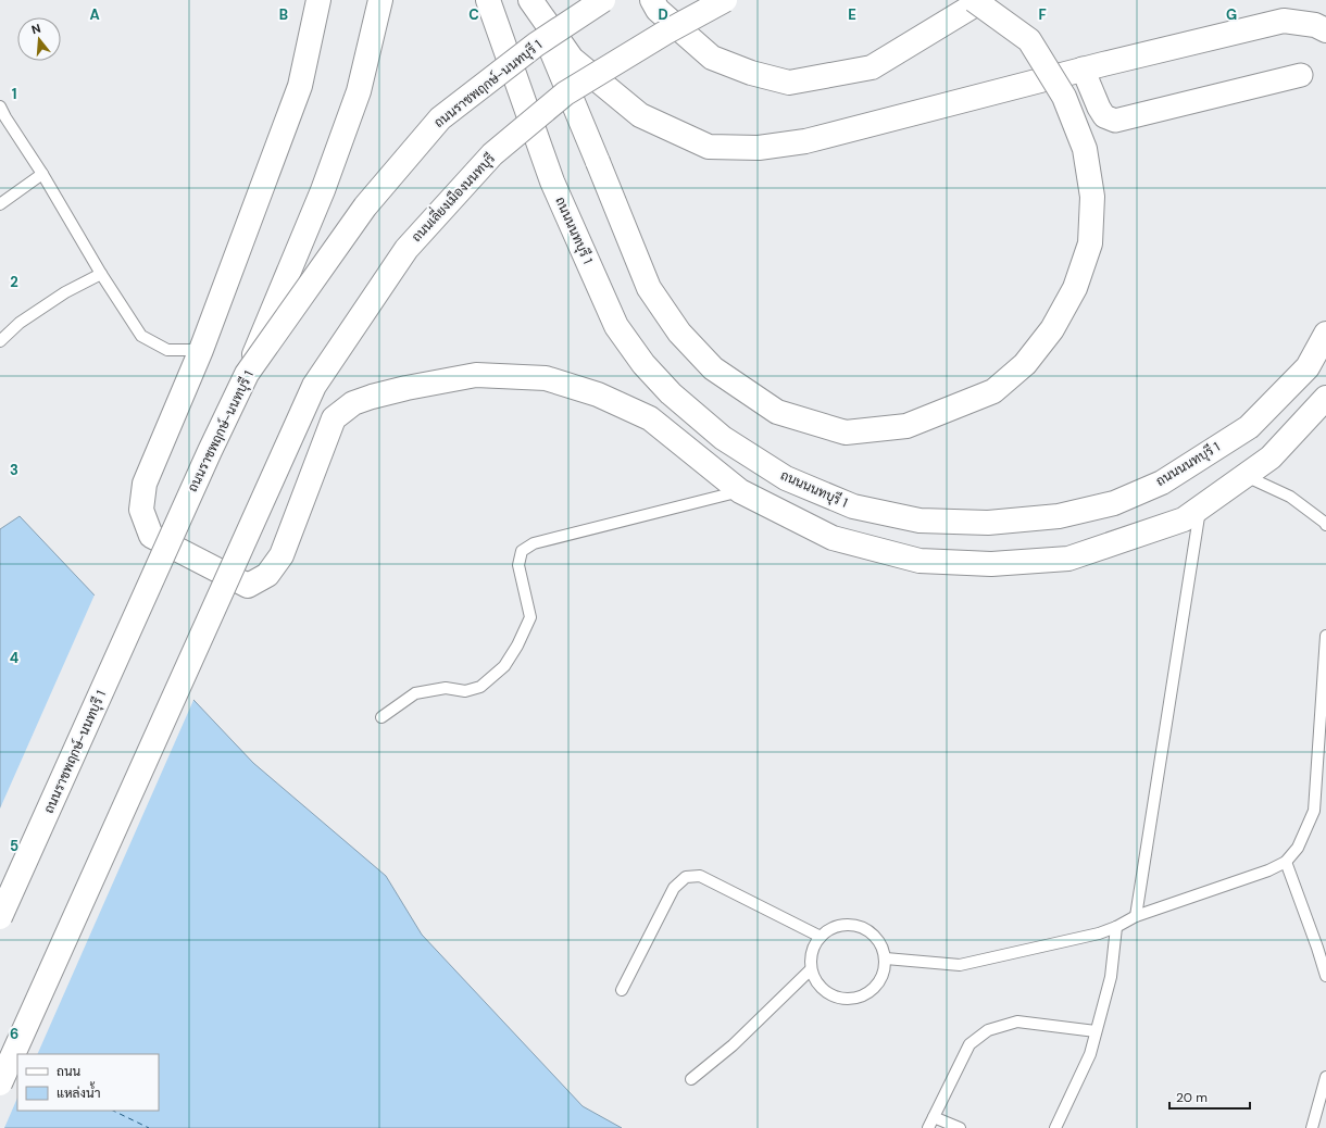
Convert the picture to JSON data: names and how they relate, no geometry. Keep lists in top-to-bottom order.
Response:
{
  "streets": {
    "main road": ["ถนนราชพฤกษ์-นนทบุรี 1", "ถนนเลี่ยงเมืองนนทบุรี", "ถนนนนทบุรี 1"]
  },
  "legend": ["ถนน", "แหล่งน้ำ"],
  "scale_bar": "20 m",
  "north": "top",
  "grid": {
    "columns": [
      "A",
      "B",
      "C",
      "D",
      "E",
      "F",
      "G"
    ],
    "rows": [
      "1",
      "2",
      "3",
      "4",
      "5",
      "6"
    ]
  }
}
